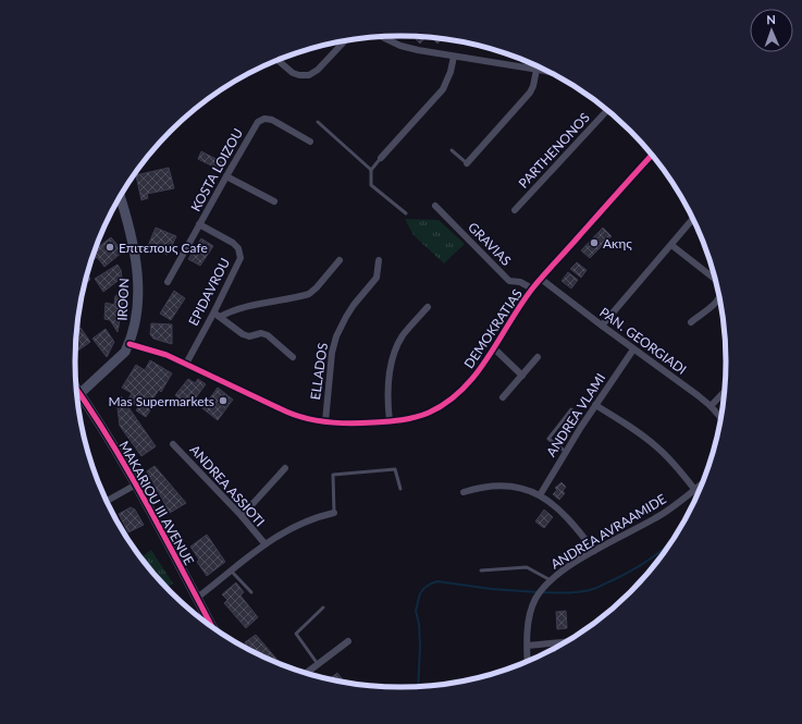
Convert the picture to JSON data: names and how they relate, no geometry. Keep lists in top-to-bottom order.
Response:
{
  "streets": {
    "street": [
      "PARTHENONOS",
      "KOSTA LOIZOU",
      "GRAVIAS",
      "EPIDAVROU",
      "IROON",
      "DEMOKRATIAS",
      "PAN. GEORGIADI",
      "ELLADOS",
      "ANDREA VLAMI",
      "ANDREA ASSIOTI",
      "MAKARIOU III AVENUE",
      "ANDREA AVRAAMIDE"
    ]
  },
  "crossings": [
    ["KOSTA LOIZOU", "EPIDAVROU"],
    ["GRAVIAS", "DEMOKRATIAS"],
    ["EPIDAVROU", "DEMOKRATIAS"],
    ["IROON", "DEMOKRATIAS"],
    ["IROON", "MAKARIOU III AVENUE"],
    ["DEMOKRATIAS", "PAN. GEORGIADI"],
    ["DEMOKRATIAS", "ELLADOS"],
    ["PAN. GEORGIADI", "ANDREA VLAMI"]
  ],
  "places": ["Ακης", "Επιτεπους Cafe", "Mas Supermarkets"],
  "north": "top"
}
